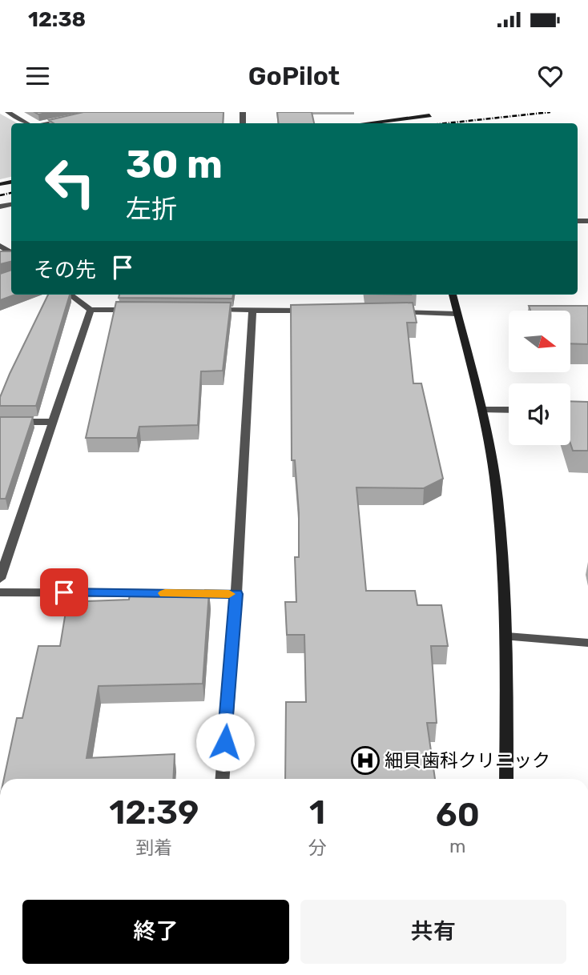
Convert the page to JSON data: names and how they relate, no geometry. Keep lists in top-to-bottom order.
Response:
{
  "places": {
    "hospital": ["細貝歯科クリニック"]
  },
  "north": "right",
  "page": {
    "status": "12:38",
    "header": "GoPilot",
    "turn": ["30 m", "左折"],
    "then": "その先",
    "eta": [
      "12:39",
      "到着",
      "1",
      "分",
      "60",
      "m"
    ],
    "buttons": ["終了", "共有"]
  }
}
